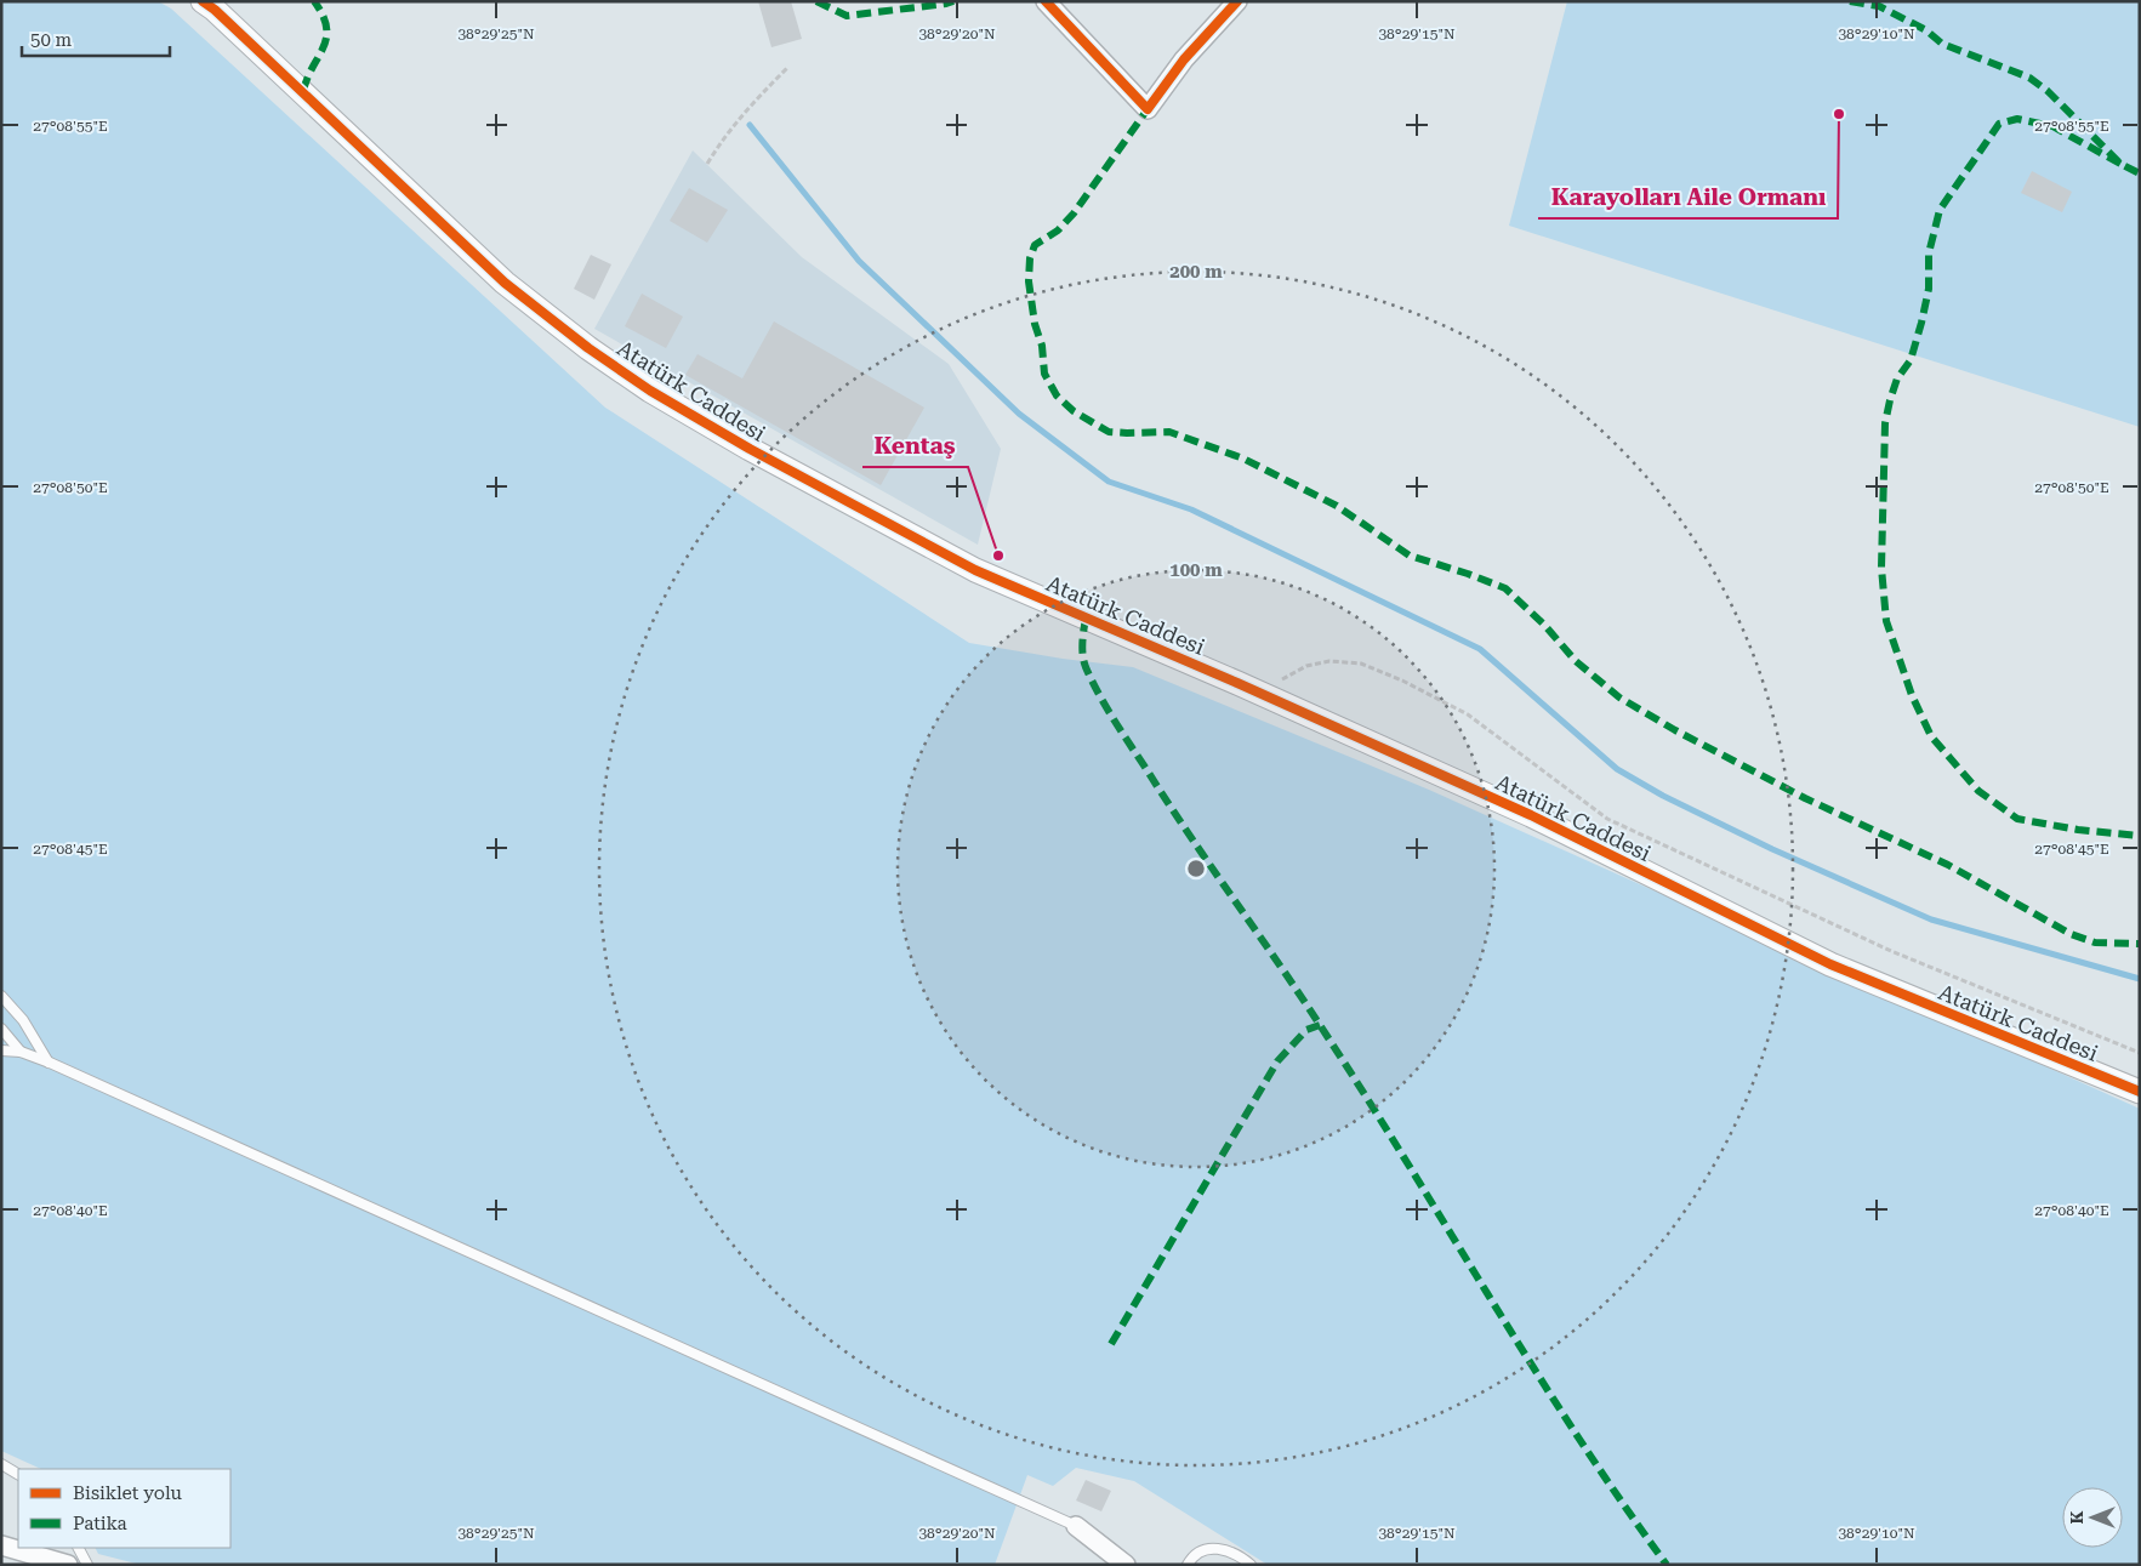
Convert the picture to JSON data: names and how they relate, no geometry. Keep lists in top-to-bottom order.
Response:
{
  "streets": {
    "street": ["Atatürk Caddesi"]
  },
  "places": ["Karayolları Aile Ormanı", "Kentaş"],
  "legend": ["Bisiklet yolu", "Patika"],
  "scale_bar": "50 m",
  "north": "left",
  "coordinates": [
    "38°29'25\"N",
    "38°29'20\"N",
    "38°29'15\"N",
    "38°29'10\"N",
    "27°08'55\"E",
    "27°08'50\"E",
    "27°08'45\"E",
    "27°08'40\"E"
  ],
  "rings": ["200 m", "100 m"]
}
